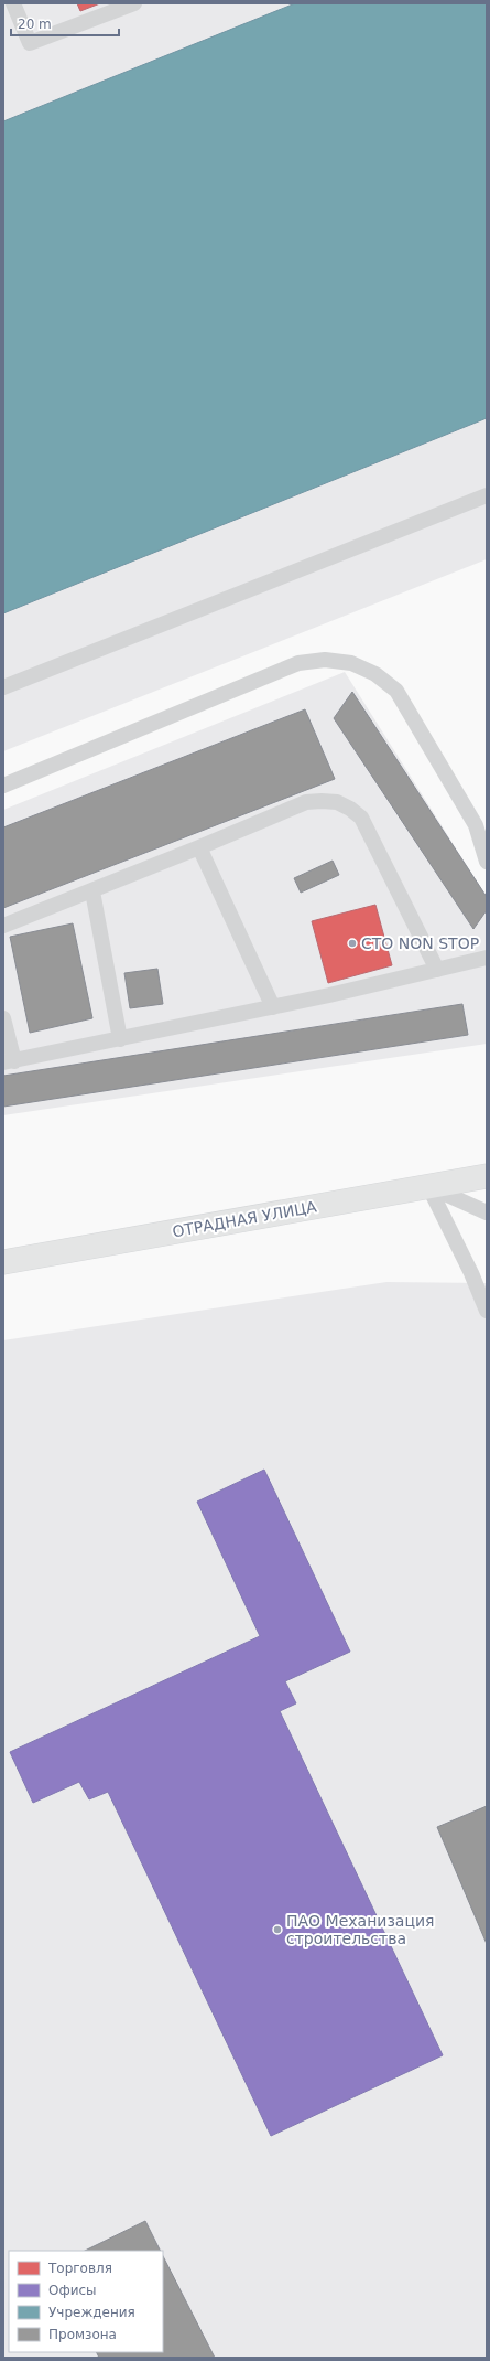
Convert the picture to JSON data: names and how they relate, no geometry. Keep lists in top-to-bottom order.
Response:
{
  "streets": {
    "main road": ["ОТРАДНАЯ УЛИЦА"]
  },
  "places": ["СТО NON STOP", "ПАО Механизация строительства"],
  "legend": [
    "Торговля",
    "Офисы",
    "Учреждения",
    "Промзона"
  ],
  "scale_bar": "20 m"
}
